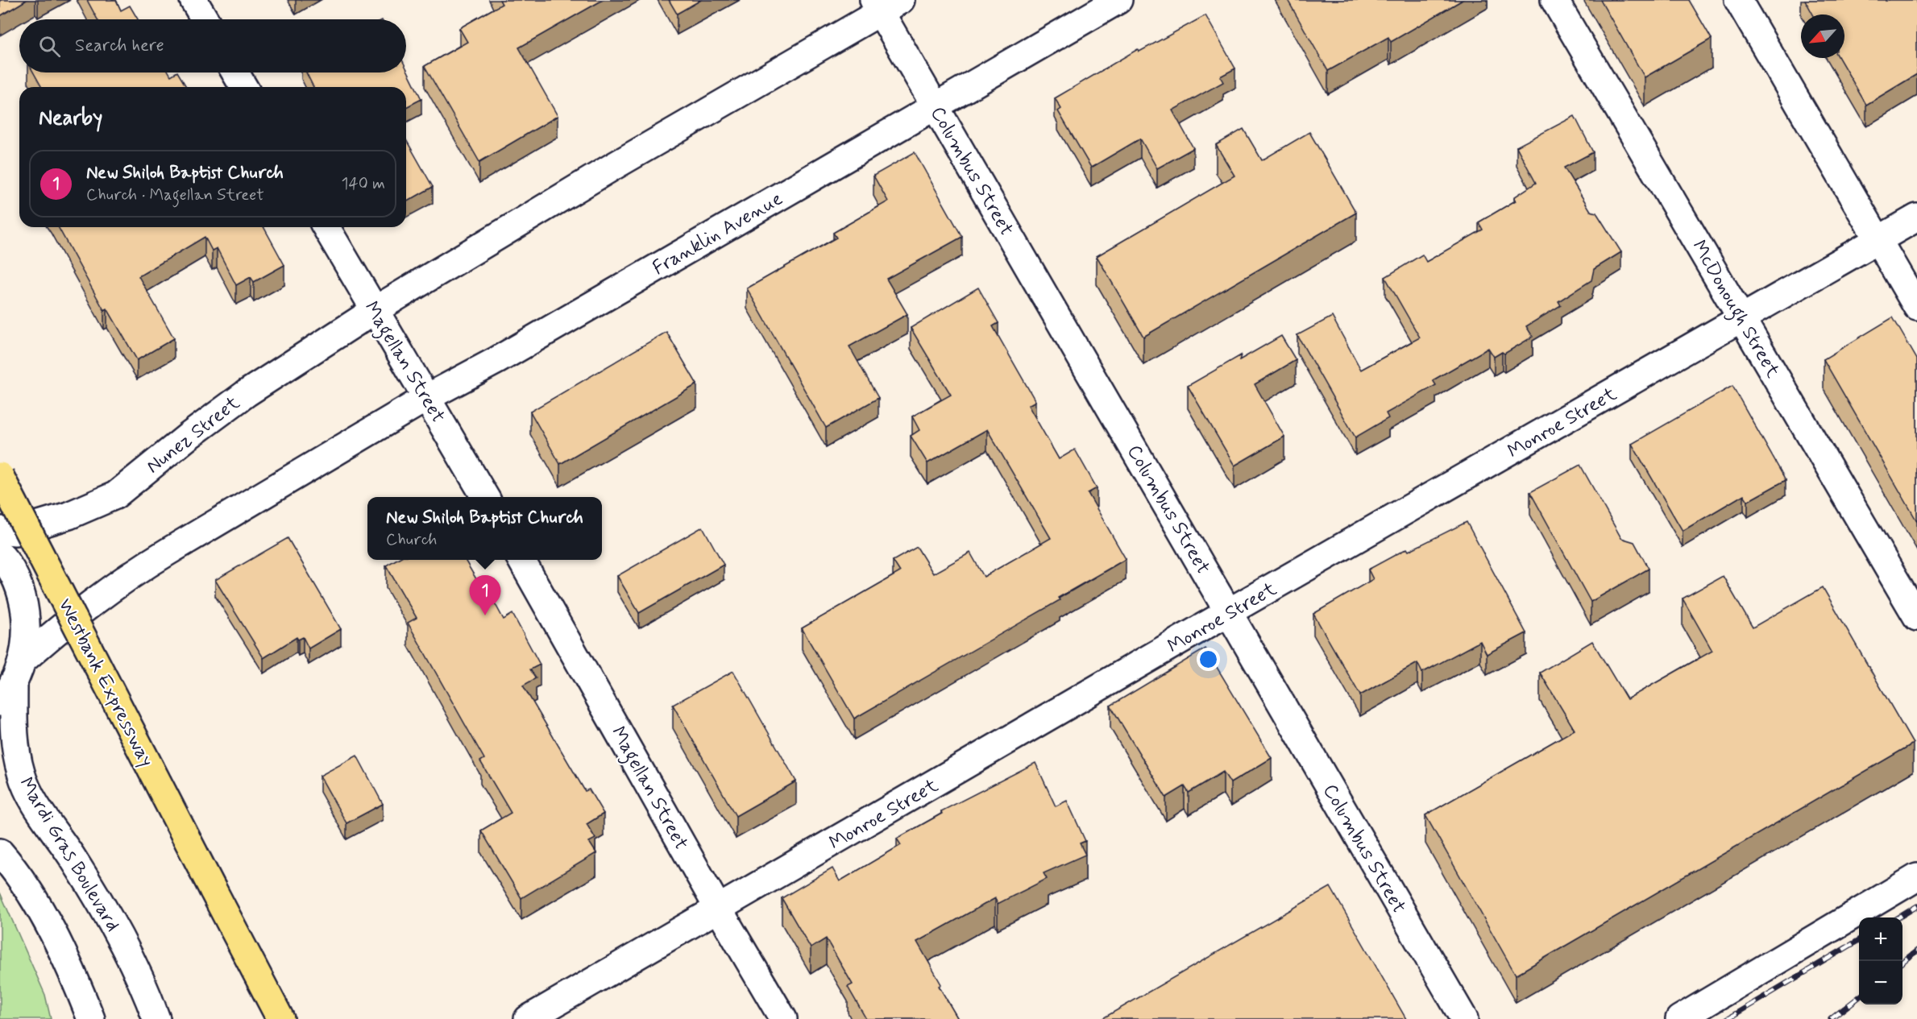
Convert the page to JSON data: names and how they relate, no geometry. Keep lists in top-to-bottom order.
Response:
{
  "streets": {
    "highway": ["Westbank Expressway"],
    "street": [
      "Columbus Street",
      "Franklin Avenue",
      "McDonough Street",
      "Magellan Street",
      "Monroe Street",
      "Nunez Street",
      "Mardi Gras Boulevard"
    ]
  },
  "crossings": [
    ["Columbus Street", "Franklin Avenue"],
    ["Columbus Street", "Monroe Street"],
    ["Franklin Avenue", "Magellan Street"],
    ["Franklin Avenue", "Mardi Gras Boulevard"],
    ["McDonough Street", "Monroe Street"],
    ["Magellan Street", "Monroe Street"],
    ["Magellan Street", "Nunez Street"]
  ],
  "north": "bottom left",
  "page": {
    "search": "Search here",
    "heading": "Nearby",
    "list": [
      {
        "mark": "1",
        "name": "New Shiloh Baptist Church",
        "note": "Church · Magellan Street",
        "value": "140 m"
      }
    ],
    "popup": ["New Shiloh Baptist Church", "Church"],
    "pins": "1",
    "map_buttons": ["+", "−"]
  }
}
